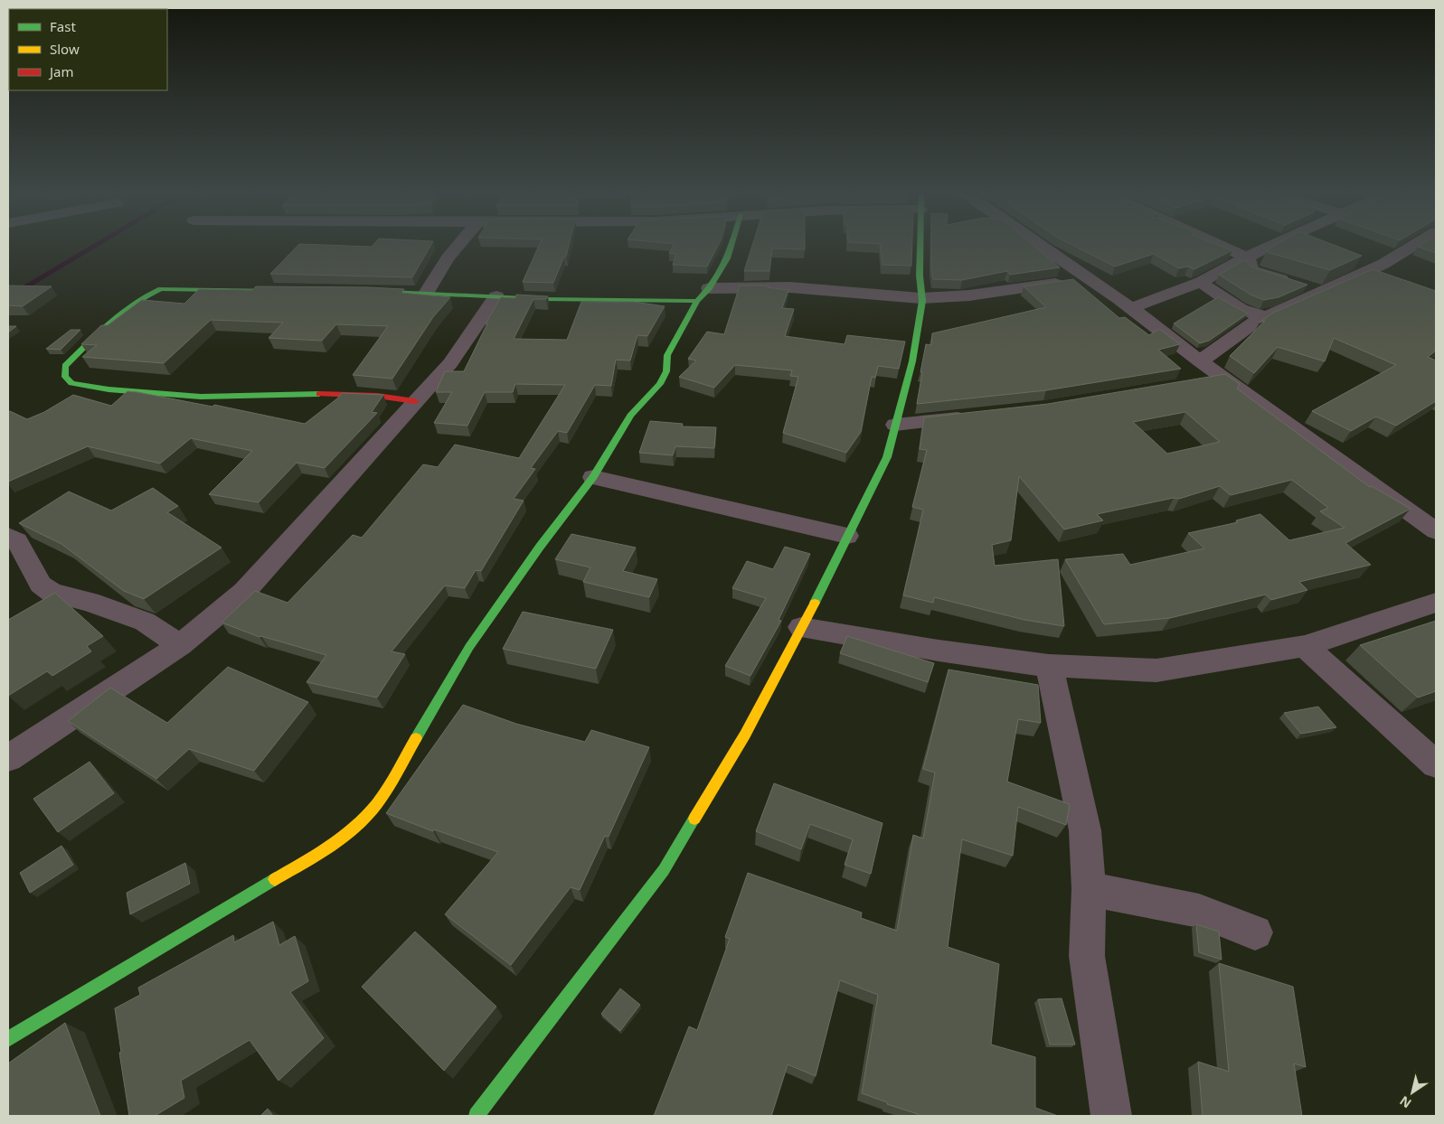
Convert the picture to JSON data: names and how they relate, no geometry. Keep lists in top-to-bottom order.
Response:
{
  "legend": ["Fast", "Slow", "Jam"],
  "north": "bottom left"
}
